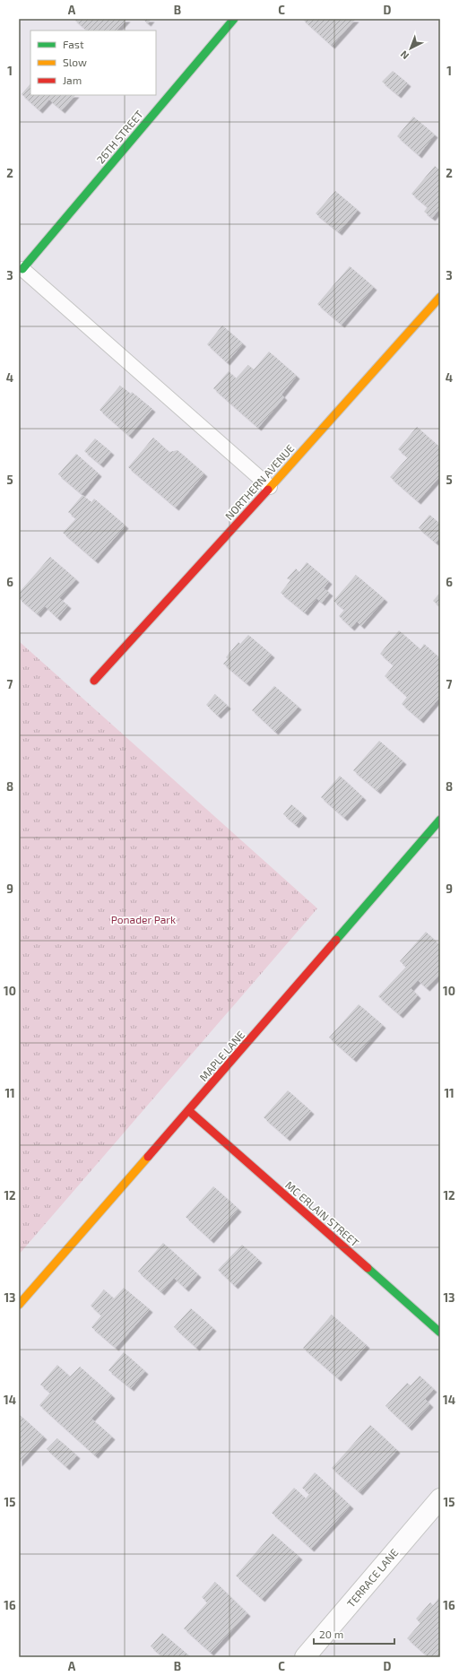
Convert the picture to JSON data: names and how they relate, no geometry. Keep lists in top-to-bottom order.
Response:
{
  "streets": {
    "street": [
      "26TH STREET",
      "NORTHERN AVENUE",
      "MAPLE LANE",
      "MC ERLAIN STREET",
      "TERRACE LANE"
    ]
  },
  "crossings": [
    ["MAPLE LANE", "MC ERLAIN STREET"]
  ],
  "parks": ["Ponader Park"],
  "legend": ["Fast", "Slow", "Jam"],
  "scale_bar": "20 m",
  "north": "bottom left",
  "grid": {
    "columns": [
      "A",
      "B",
      "C",
      "D"
    ],
    "rows": [
      "1",
      "2",
      "3",
      "4",
      "5",
      "6",
      "7",
      "8",
      "9",
      "10",
      "11",
      "12",
      "13",
      "14",
      "15",
      "16"
    ]
  }
}
